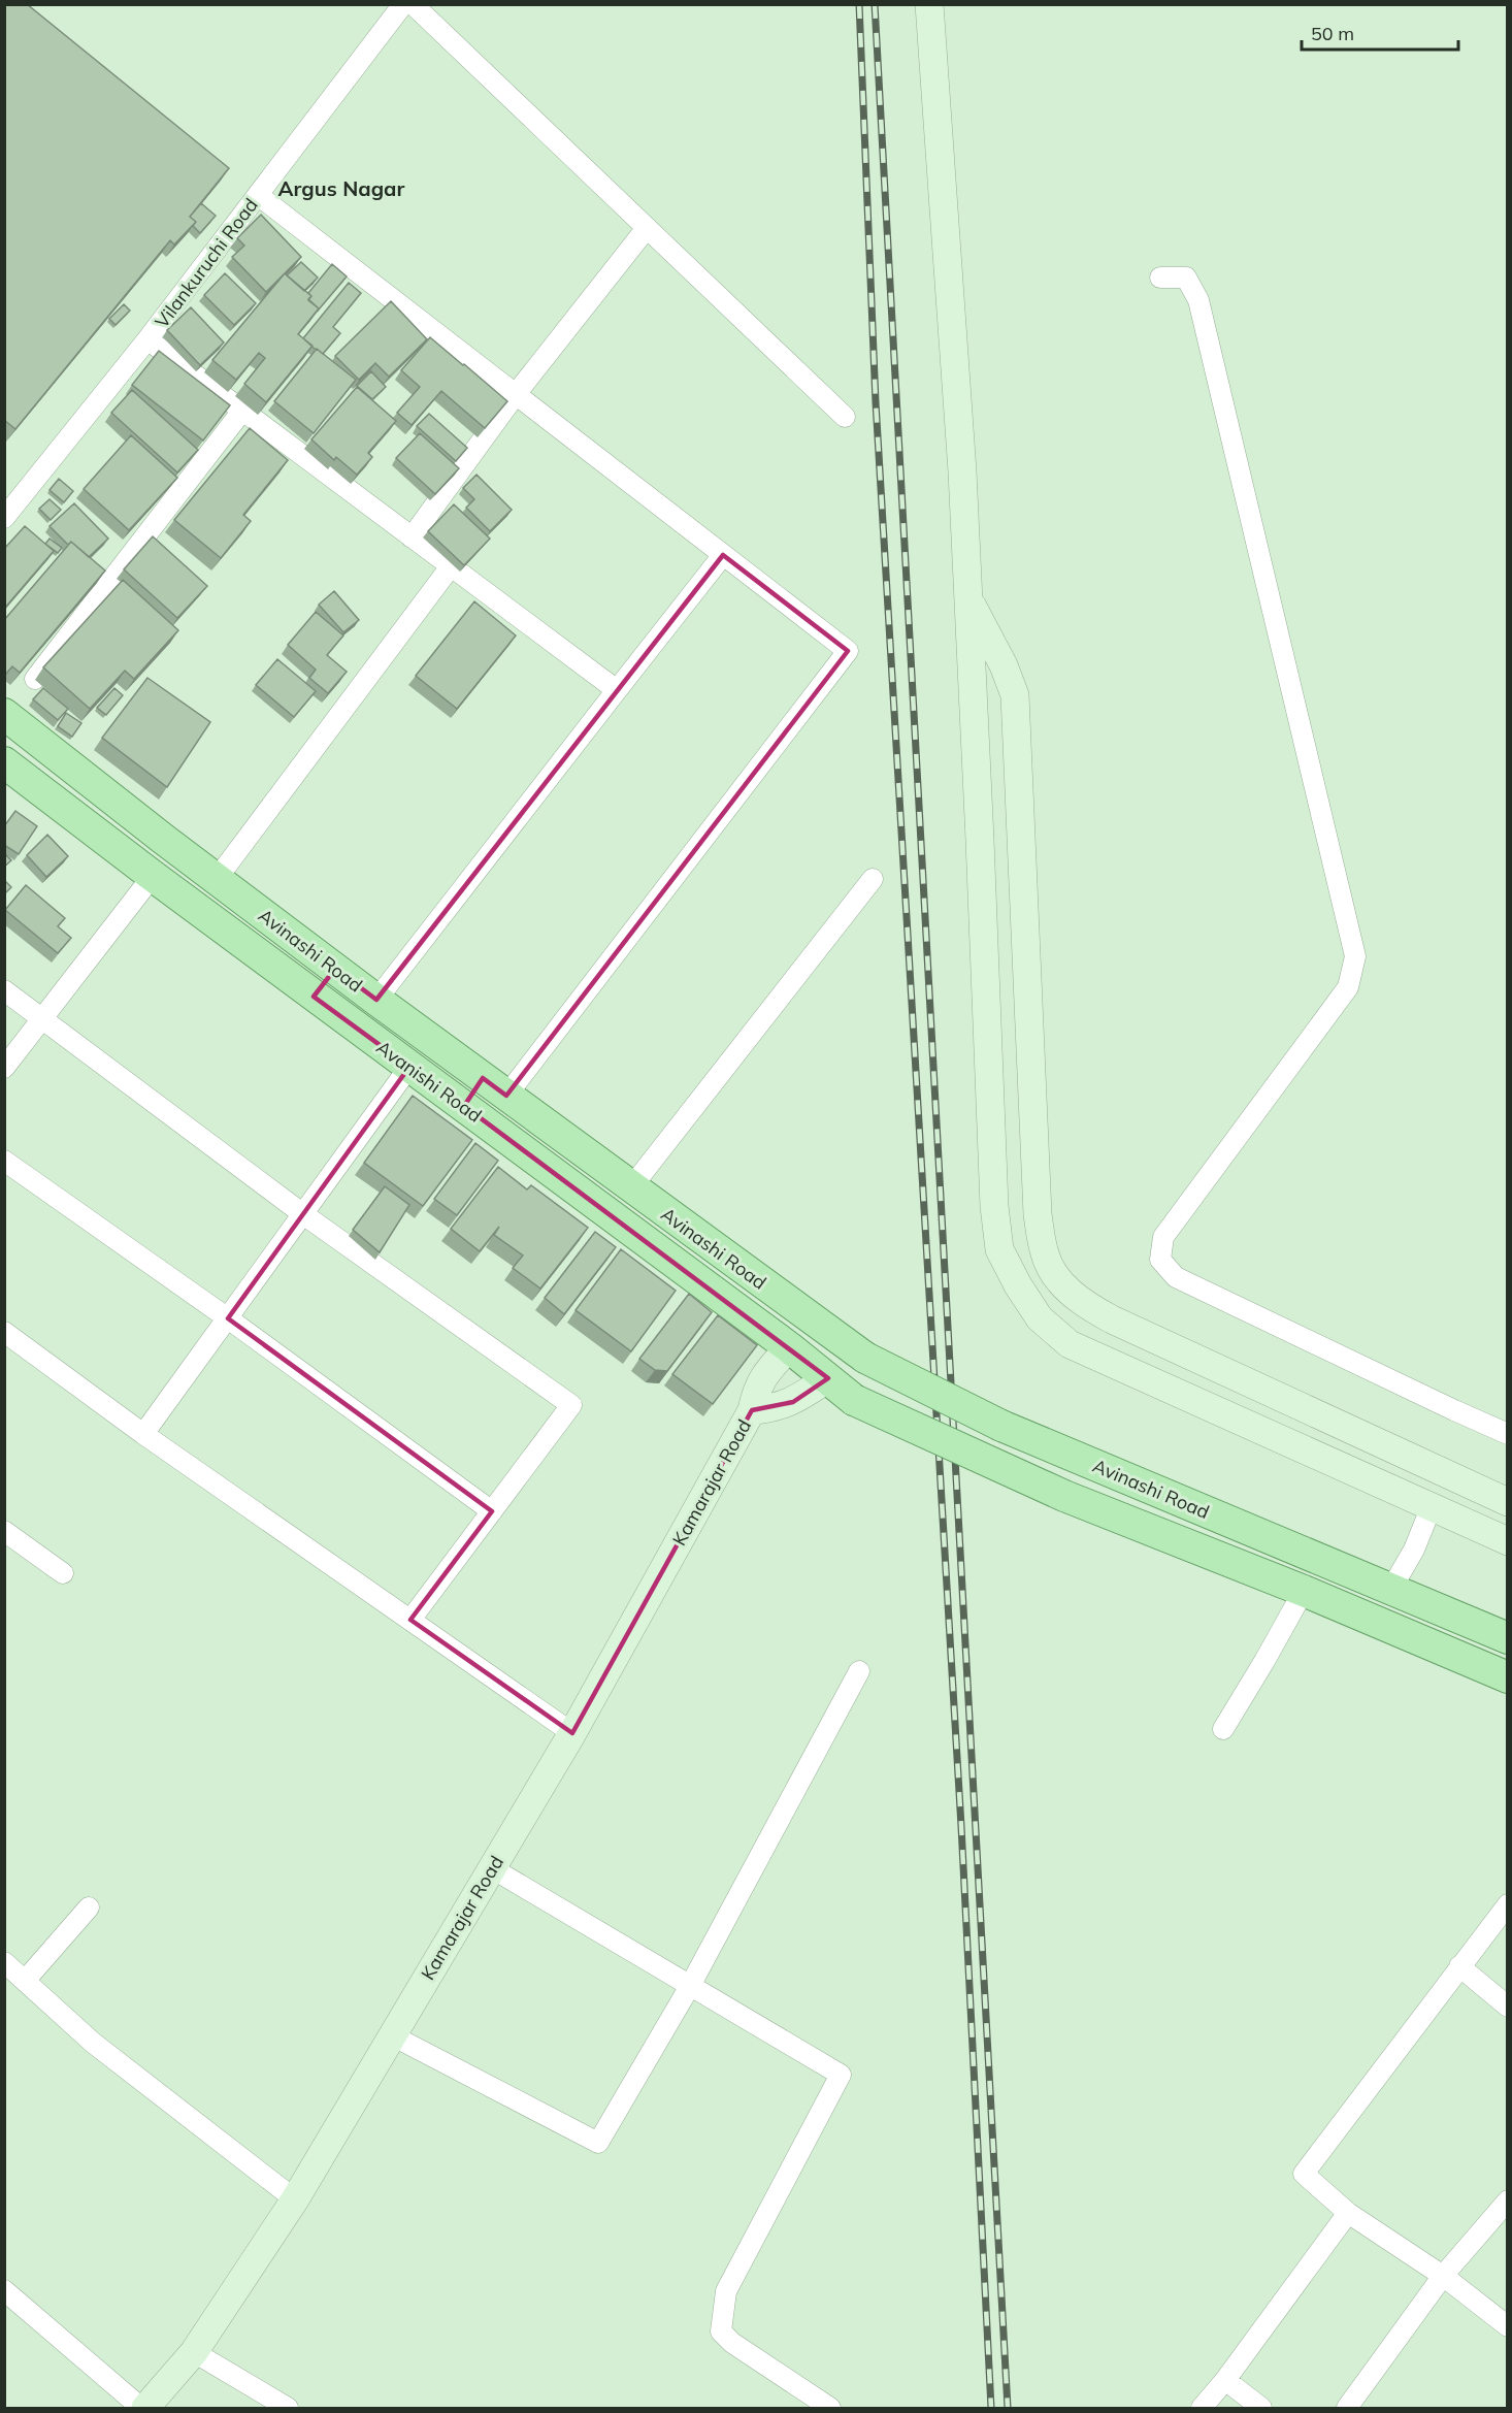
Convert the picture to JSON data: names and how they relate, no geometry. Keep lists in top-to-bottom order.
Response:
{
  "streets": {
    "main road": ["Avinashi Road", "Avanishi Road", "Kamarajar Road"],
    "street": ["Vilankuruchi Road"]
  },
  "crossings": [
    ["Avinashi Road", "Avanishi Road"],
    ["Avanishi Road", "Kamarajar Road"]
  ],
  "districts": ["Argus Nagar"],
  "scale_bar": "50 m"
}
